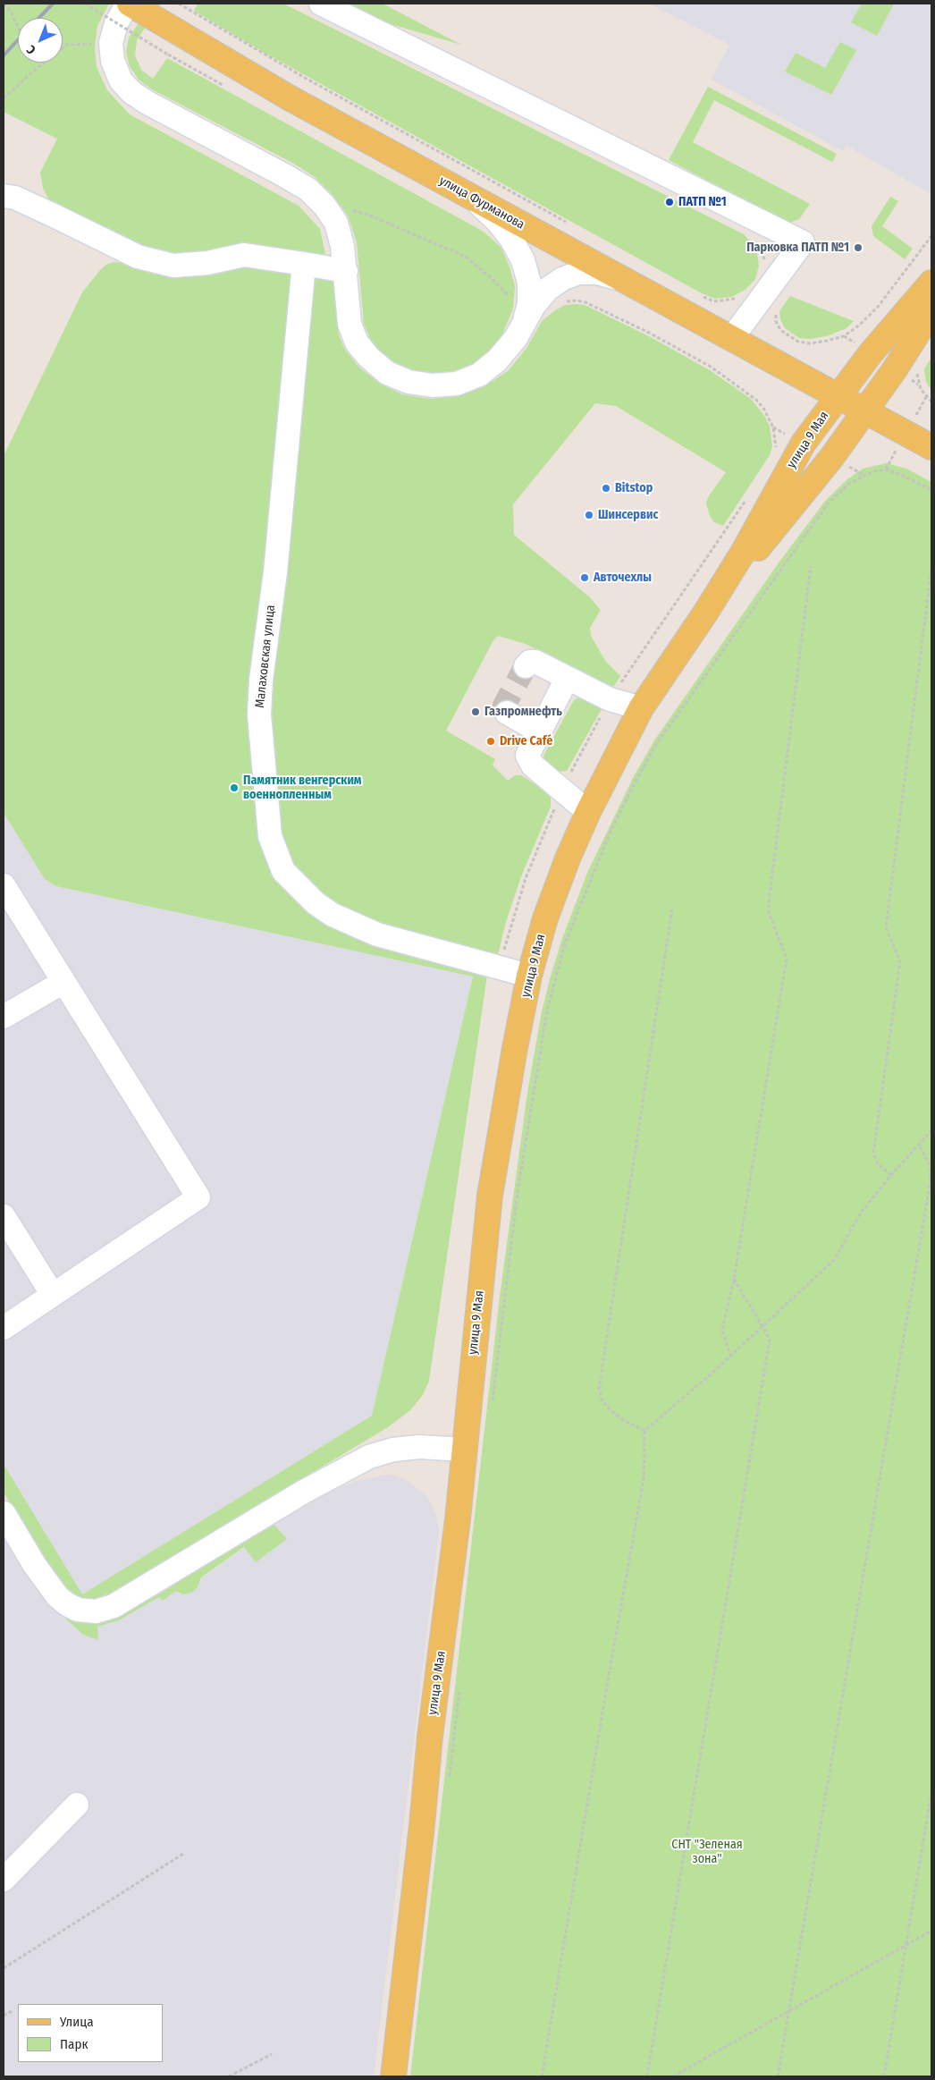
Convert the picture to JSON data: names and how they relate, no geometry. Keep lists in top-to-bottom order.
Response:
{
  "streets": {
    "main road": ["улица Фурманова", "улица 9 Мая"],
    "street": ["Малаховская улица"]
  },
  "crossings": [
    ["улица Фурманова", "улица 9 Мая"],
    ["улица 9 Мая", "Малаховская улица"]
  ],
  "parks": ["СНТ \"Зеленая зона\""],
  "places": [
    "ПАТП №1",
    "Парковка ПАТП №1",
    "Bitstop",
    "Шинсервис",
    "Авточехлы",
    "Газпромнефть",
    "Drive Café",
    "Памятник венгерским военнопленным"
  ],
  "legend": ["Улица", "Парк"],
  "north": "bottom left"
}
